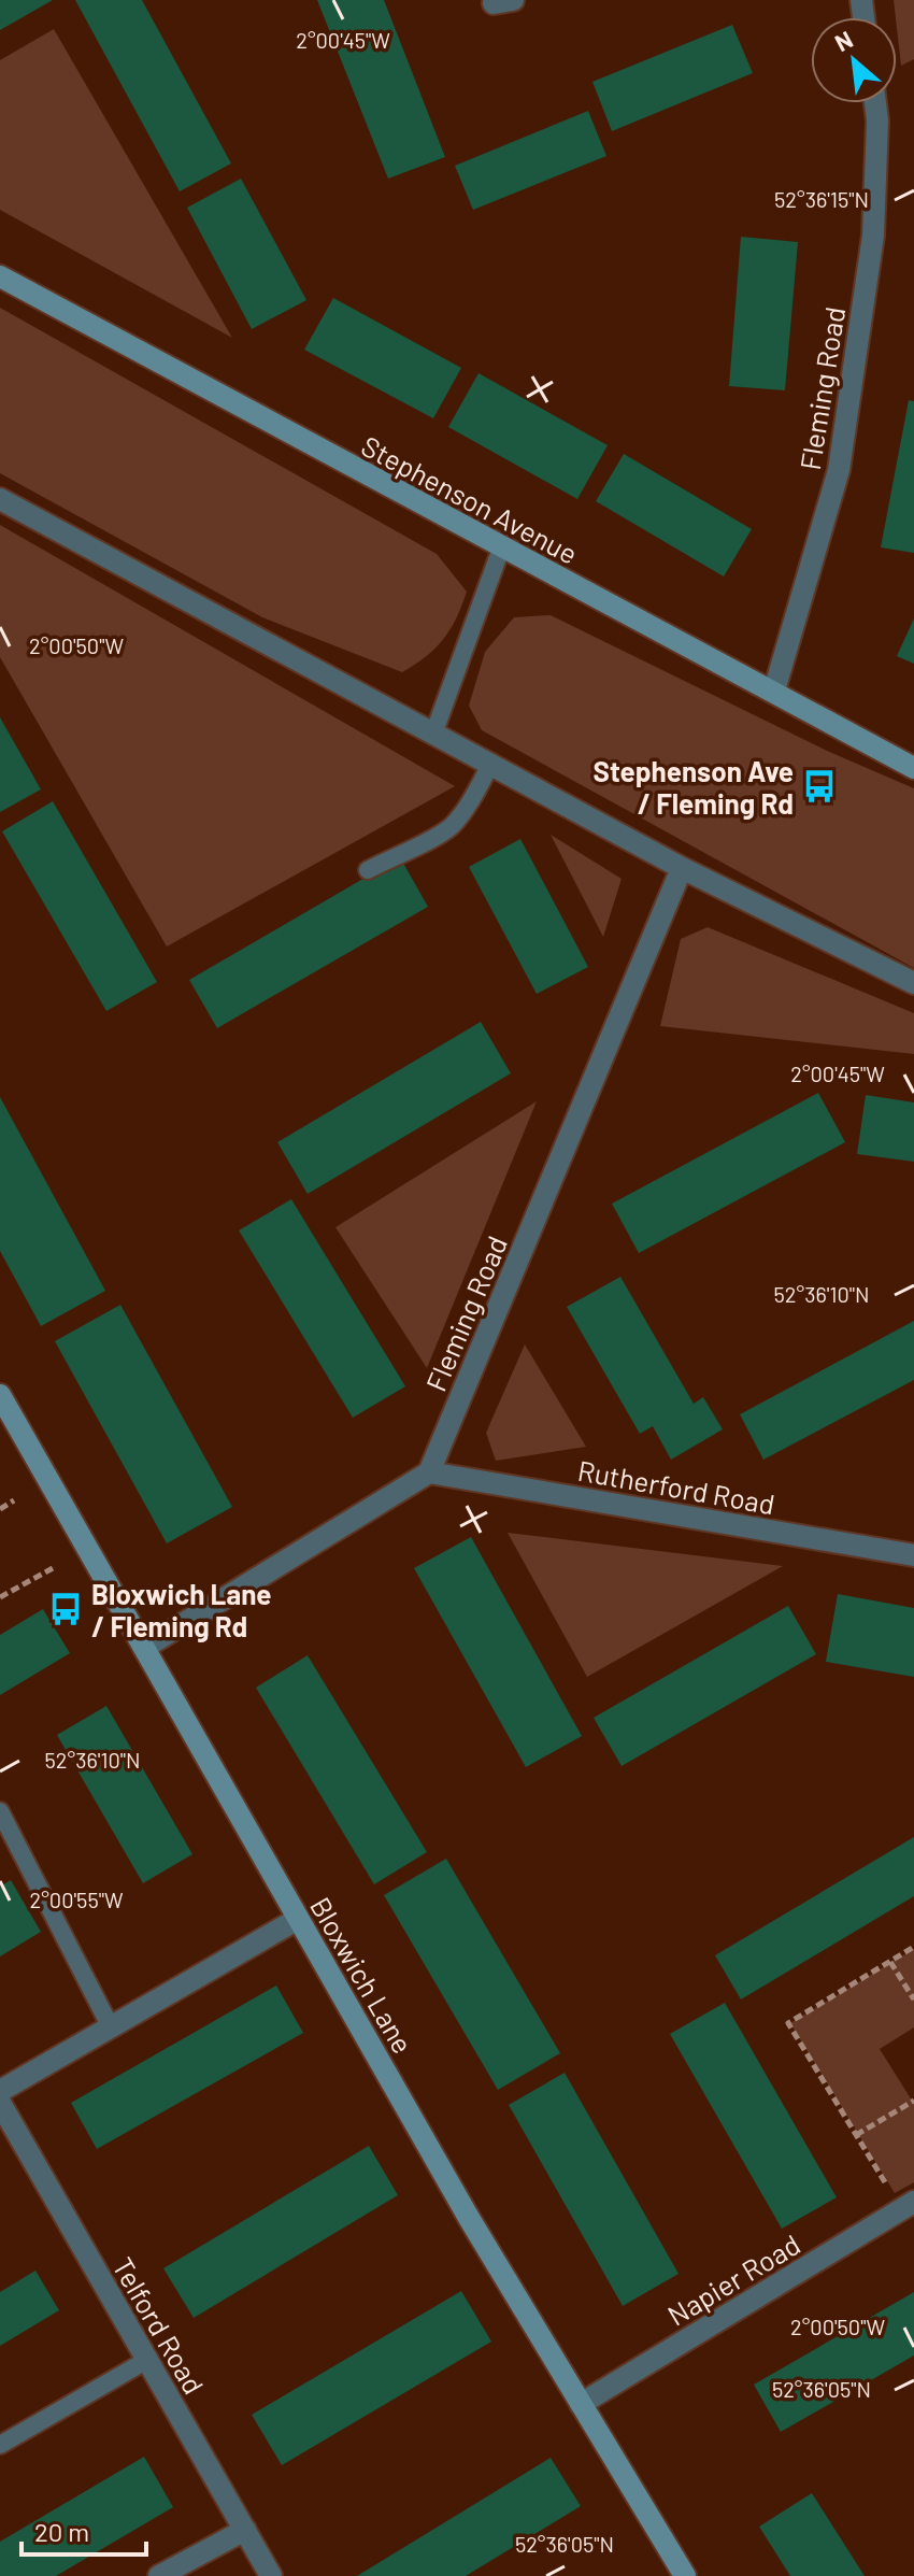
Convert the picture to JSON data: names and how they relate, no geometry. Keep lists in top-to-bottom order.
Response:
{
  "streets": {
    "street": [
      "Fleming Road",
      "Stephenson Avenue",
      "Rutherford Road",
      "Bloxwich Lane",
      "Napier Road",
      "Telford Road"
    ]
  },
  "crossings": [
    ["Fleming Road", "Stephenson Avenue"],
    ["Fleming Road", "Rutherford Road"],
    ["Bloxwich Lane", "Napier Road"]
  ],
  "places": {
    "bus stop": ["Stephenson Ave / Fleming Rd", "Bloxwich Lane / Fleming Rd"]
  },
  "scale_bar": "20 m",
  "north": "top left",
  "coordinates": [
    "2°00'45\"W",
    "52°36'15\"N",
    "2°00'50\"W",
    "52°36'10\"N",
    "2°00'55\"W",
    "52°36'05\"N"
  ]
}
